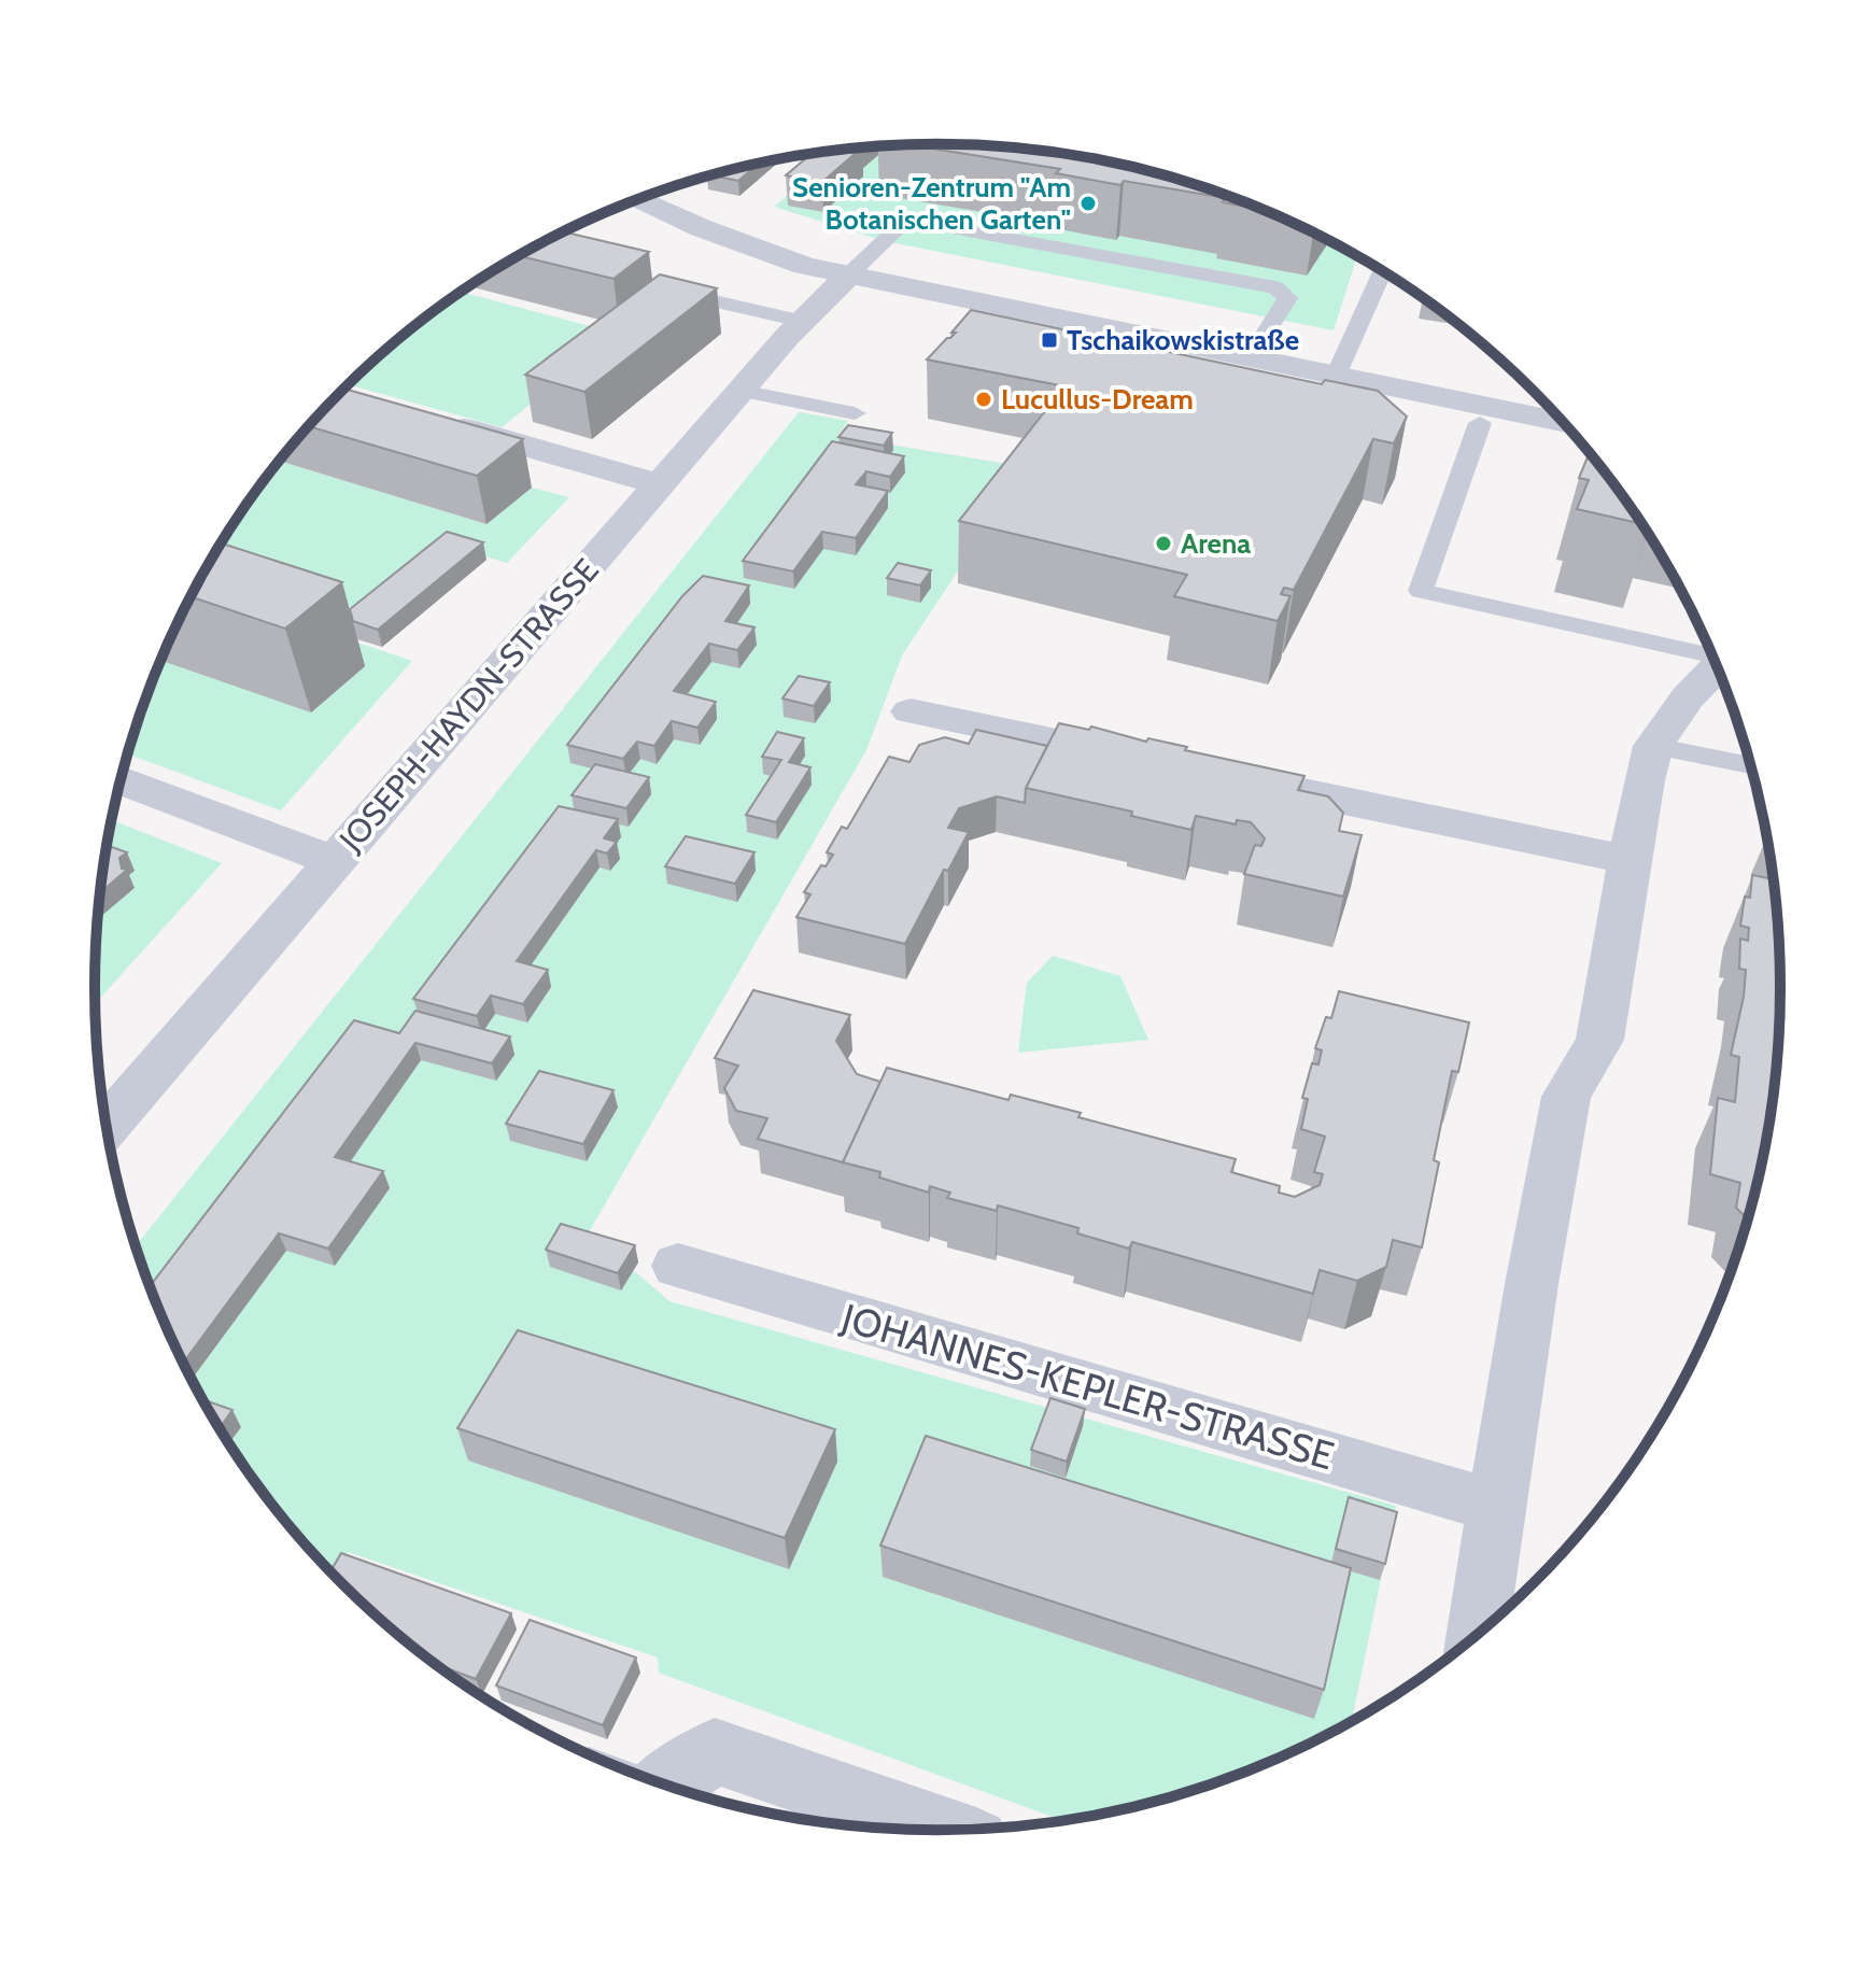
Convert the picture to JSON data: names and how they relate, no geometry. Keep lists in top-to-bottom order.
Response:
{
  "streets": {
    "street": ["JOSEPH-HAYDN-STRASSE", "JOHANNES-KEPLER-STRASSE"]
  },
  "places": {
    "other": ["Senioren-Zentrum \"Am Botanischen Garten\"", "Lucullus-Dream", "Arena"],
    "transit": ["Tschaikowskistraße"]
  }
}
